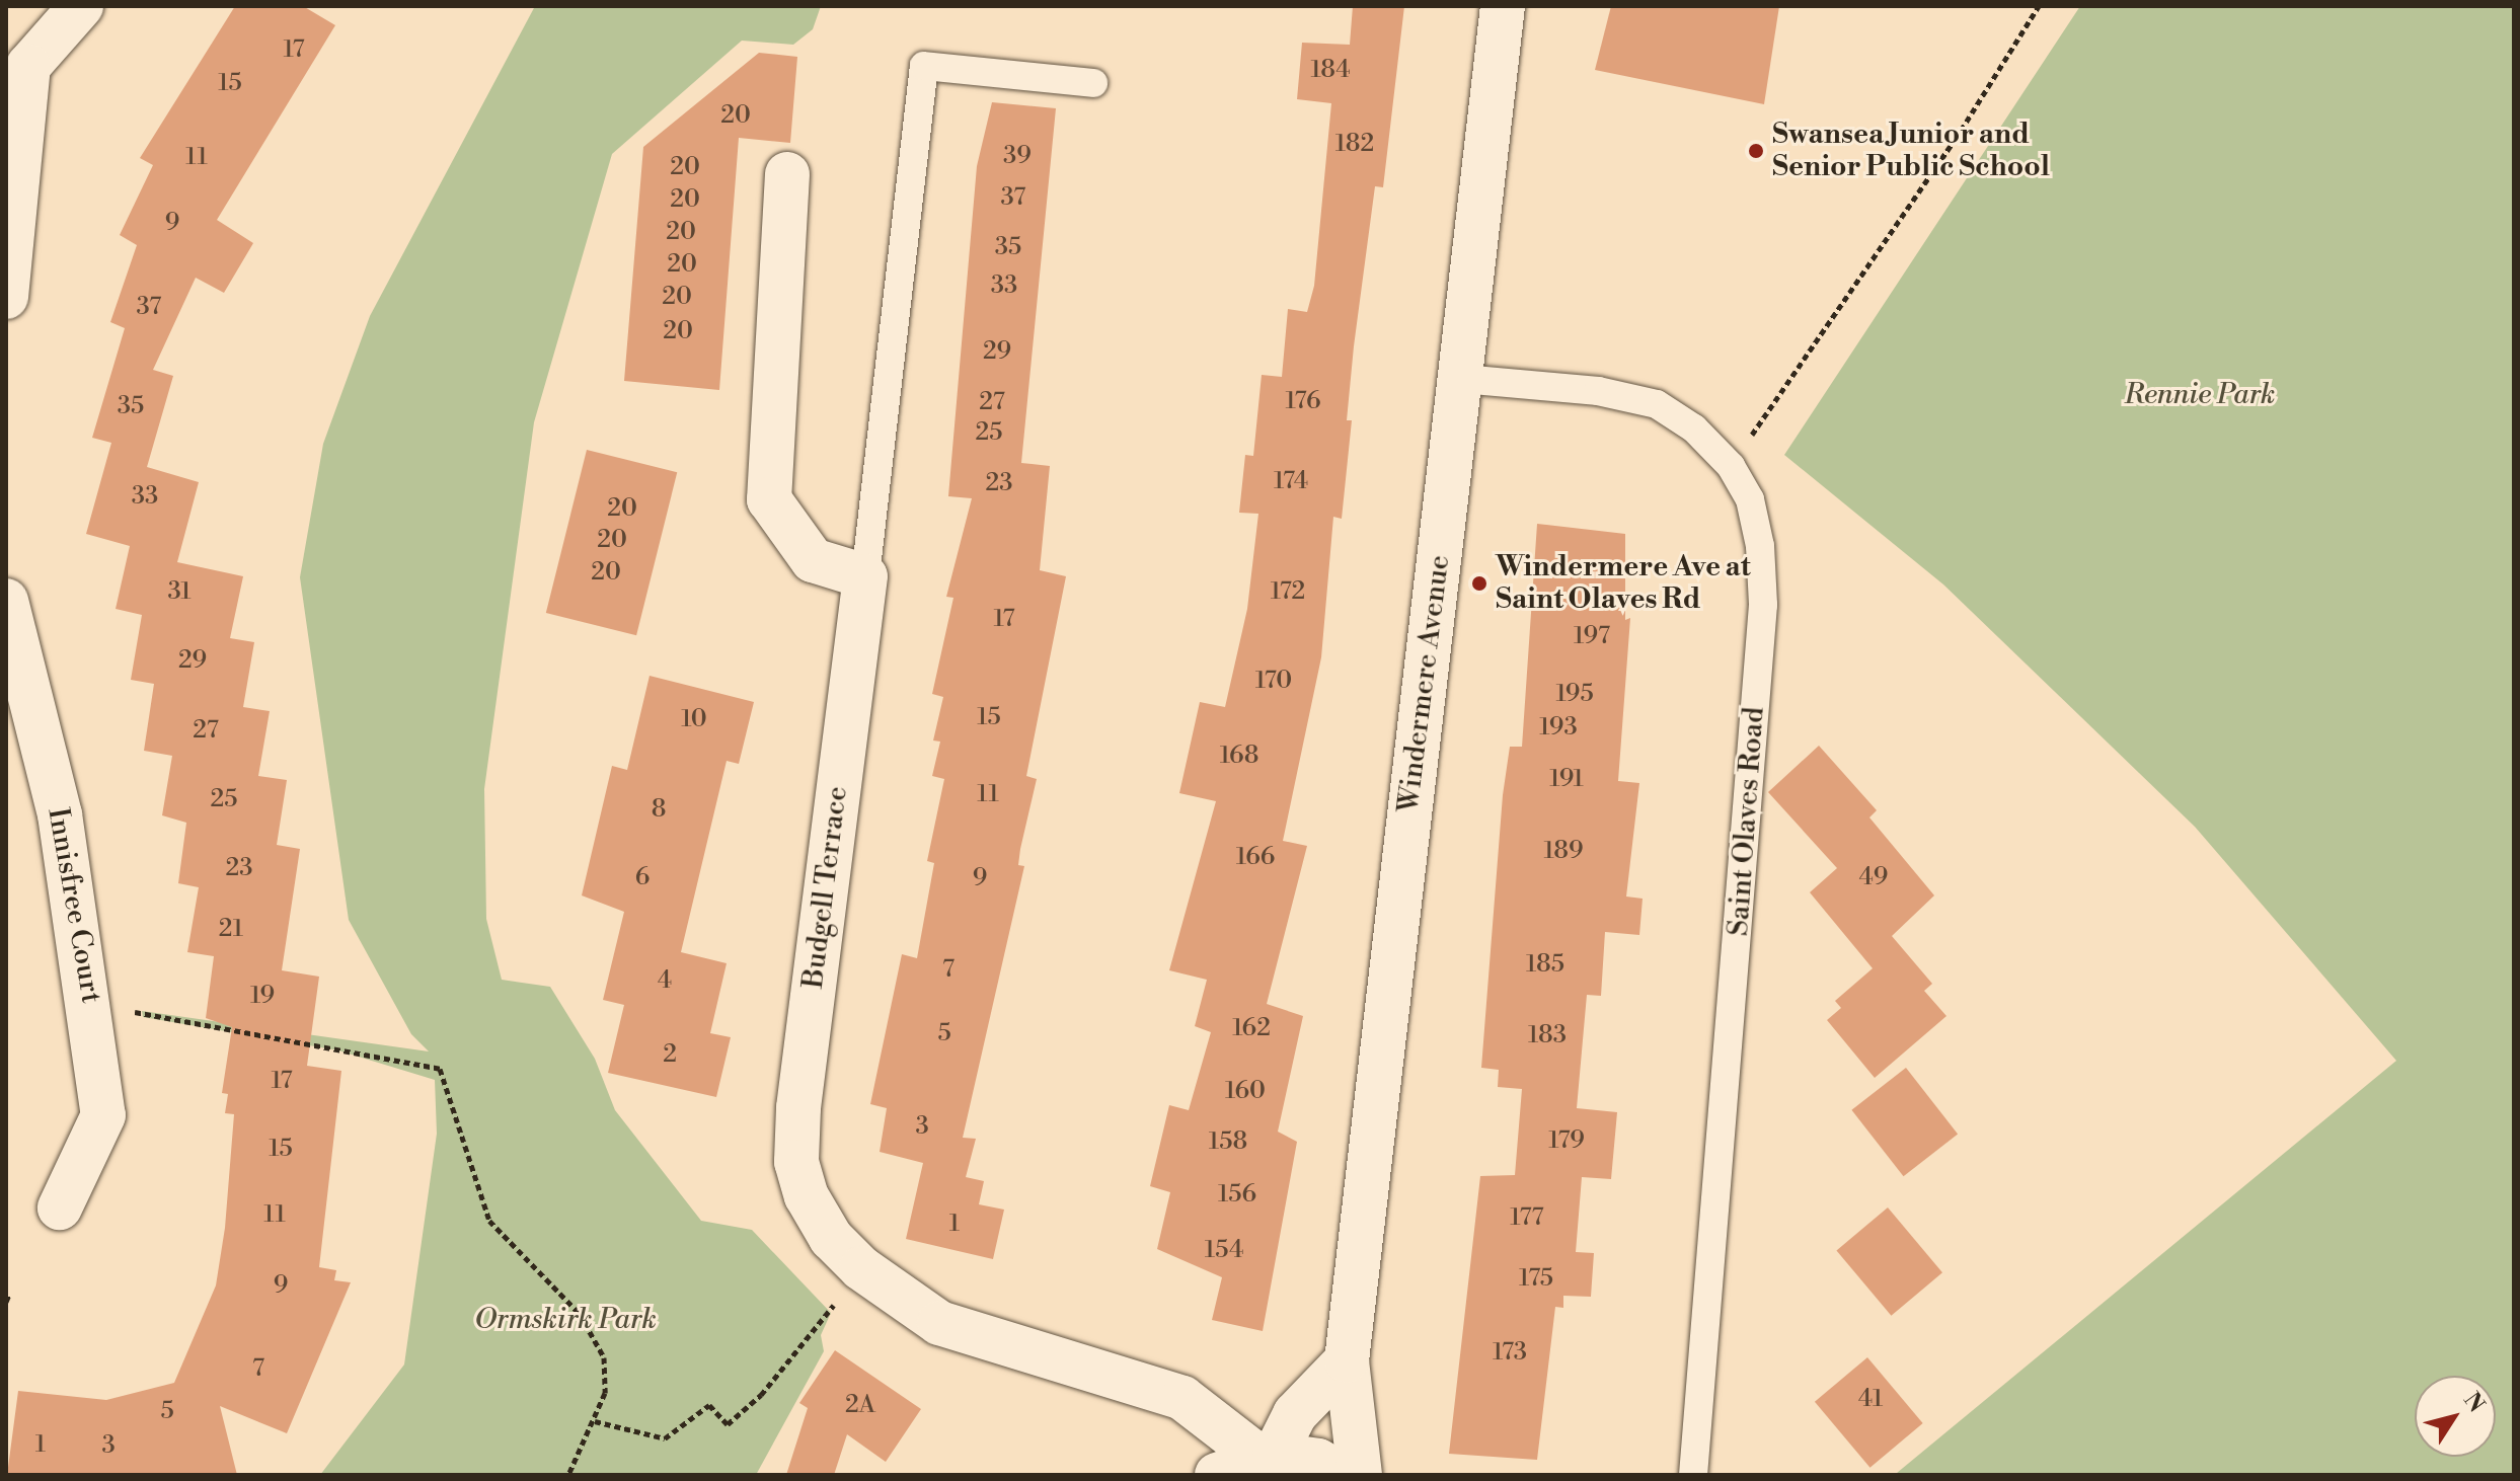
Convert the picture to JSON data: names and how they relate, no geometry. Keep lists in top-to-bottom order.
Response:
{
  "streets": {
    "street": ["Windermere Avenue", "Budgell Terrace", "Innisfree Court"],
    "lane": ["Saint Olaves Road"]
  },
  "crossings": [
    ["Windermere Avenue", "Saint Olaves Road"]
  ],
  "parks": ["Rennie Park", "Ormskirk Park"],
  "places": ["Swansea Junior and Senior Public School", "Windermere Ave at Saint Olaves Rd"],
  "house_numbers": [
    "17",
    "184",
    "15",
    "20",
    "182",
    "39",
    "11",
    "20",
    "37",
    "20",
    "9",
    "20",
    "35",
    "20",
    "33",
    "20",
    "37",
    "20",
    "29",
    "176",
    "27",
    "35",
    "25",
    "174",
    "23",
    "33",
    "20",
    "20",
    "20",
    "31",
    "172",
    "17",
    "197",
    "29",
    "170",
    "195",
    "15",
    "10",
    "193",
    "27",
    "168",
    "191",
    "11",
    "25",
    "8",
    "189",
    "166",
    "23",
    "6",
    "49",
    "9",
    "21",
    "185",
    "7",
    "4",
    "19",
    "162",
    "5",
    "183",
    "2",
    "17",
    "160",
    "3",
    "179",
    "158",
    "15",
    "156",
    "11",
    "177",
    "1",
    "154",
    "175",
    "9",
    "173",
    "7",
    "41",
    "2A",
    "5",
    "1",
    "3"
  ],
  "north": "top right"
}
